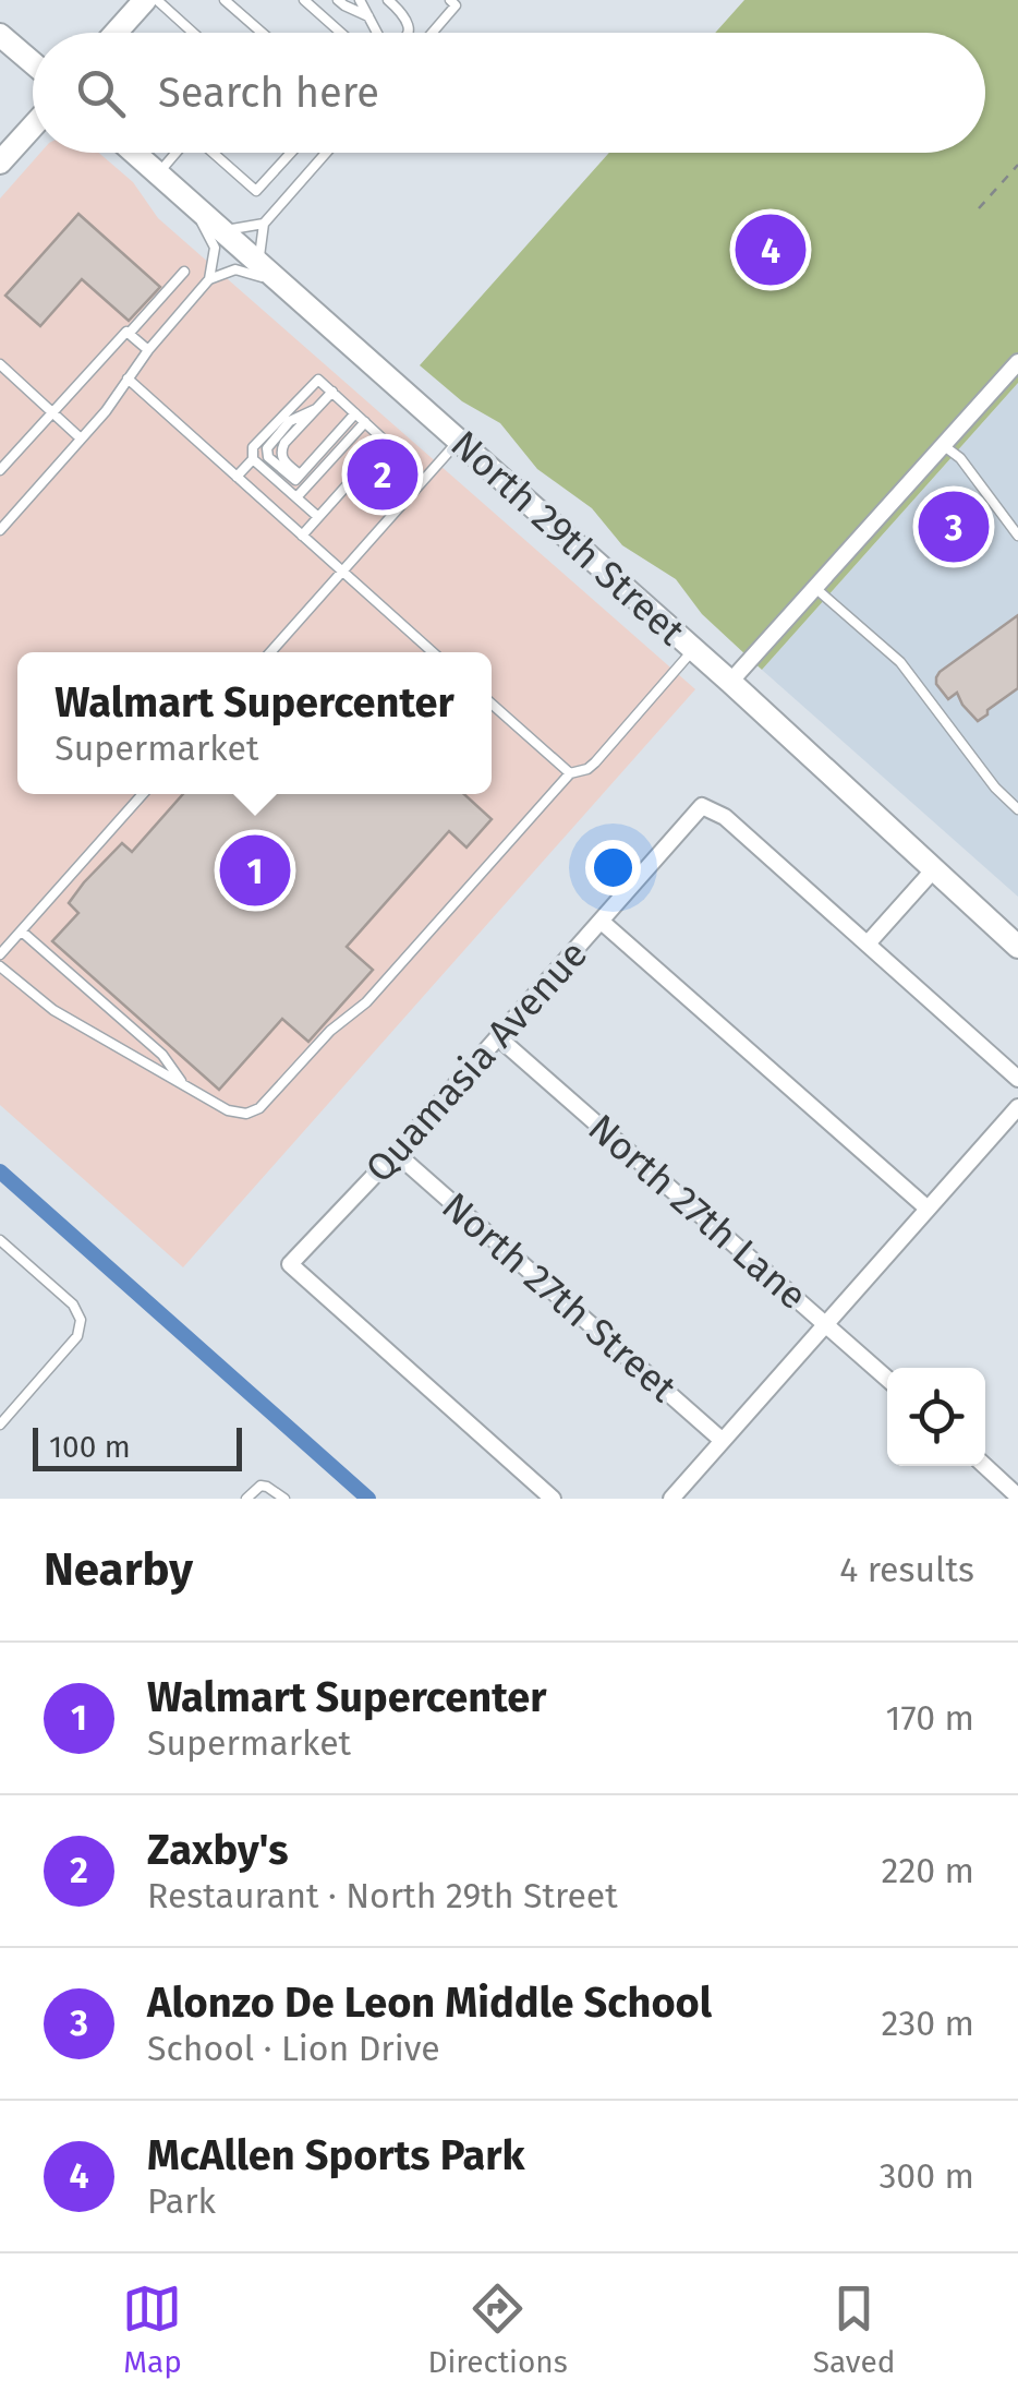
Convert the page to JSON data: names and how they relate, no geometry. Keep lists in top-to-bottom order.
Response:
{
  "streets": {
    "street": [
      "North 29th Street",
      "Quamasia Avenue",
      "North 27th Lane",
      "North 27th Street"
    ]
  },
  "crossings": [
    ["Quamasia Avenue", "North 27th Lane"],
    ["Quamasia Avenue", "North 27th Street"]
  ],
  "scale_bar": "100 m",
  "page": {
    "search": "Search here",
    "pins": [
      "4",
      "2",
      "3",
      "1"
    ],
    "popup": ["Walmart Supercenter", "Supermarket"],
    "scale": "100 m",
    "heading": ["Nearby", "4 results"],
    "list": [
      {
        "mark": "1",
        "name": "Walmart Supercenter",
        "note": "Supermarket",
        "value": "170 m"
      },
      {
        "mark": "2",
        "name": "Zaxby's",
        "note": "Restaurant · North 29th Street",
        "value": "220 m"
      },
      {
        "mark": "3",
        "name": "Alonzo De Leon Middle School",
        "note": "School · Lion Drive",
        "value": "230 m"
      },
      {
        "mark": "4",
        "name": "McAllen Sports Park",
        "note": "Park",
        "value": "300 m"
      }
    ],
    "nav": ["Map", "Directions", "Saved"]
  }
}
